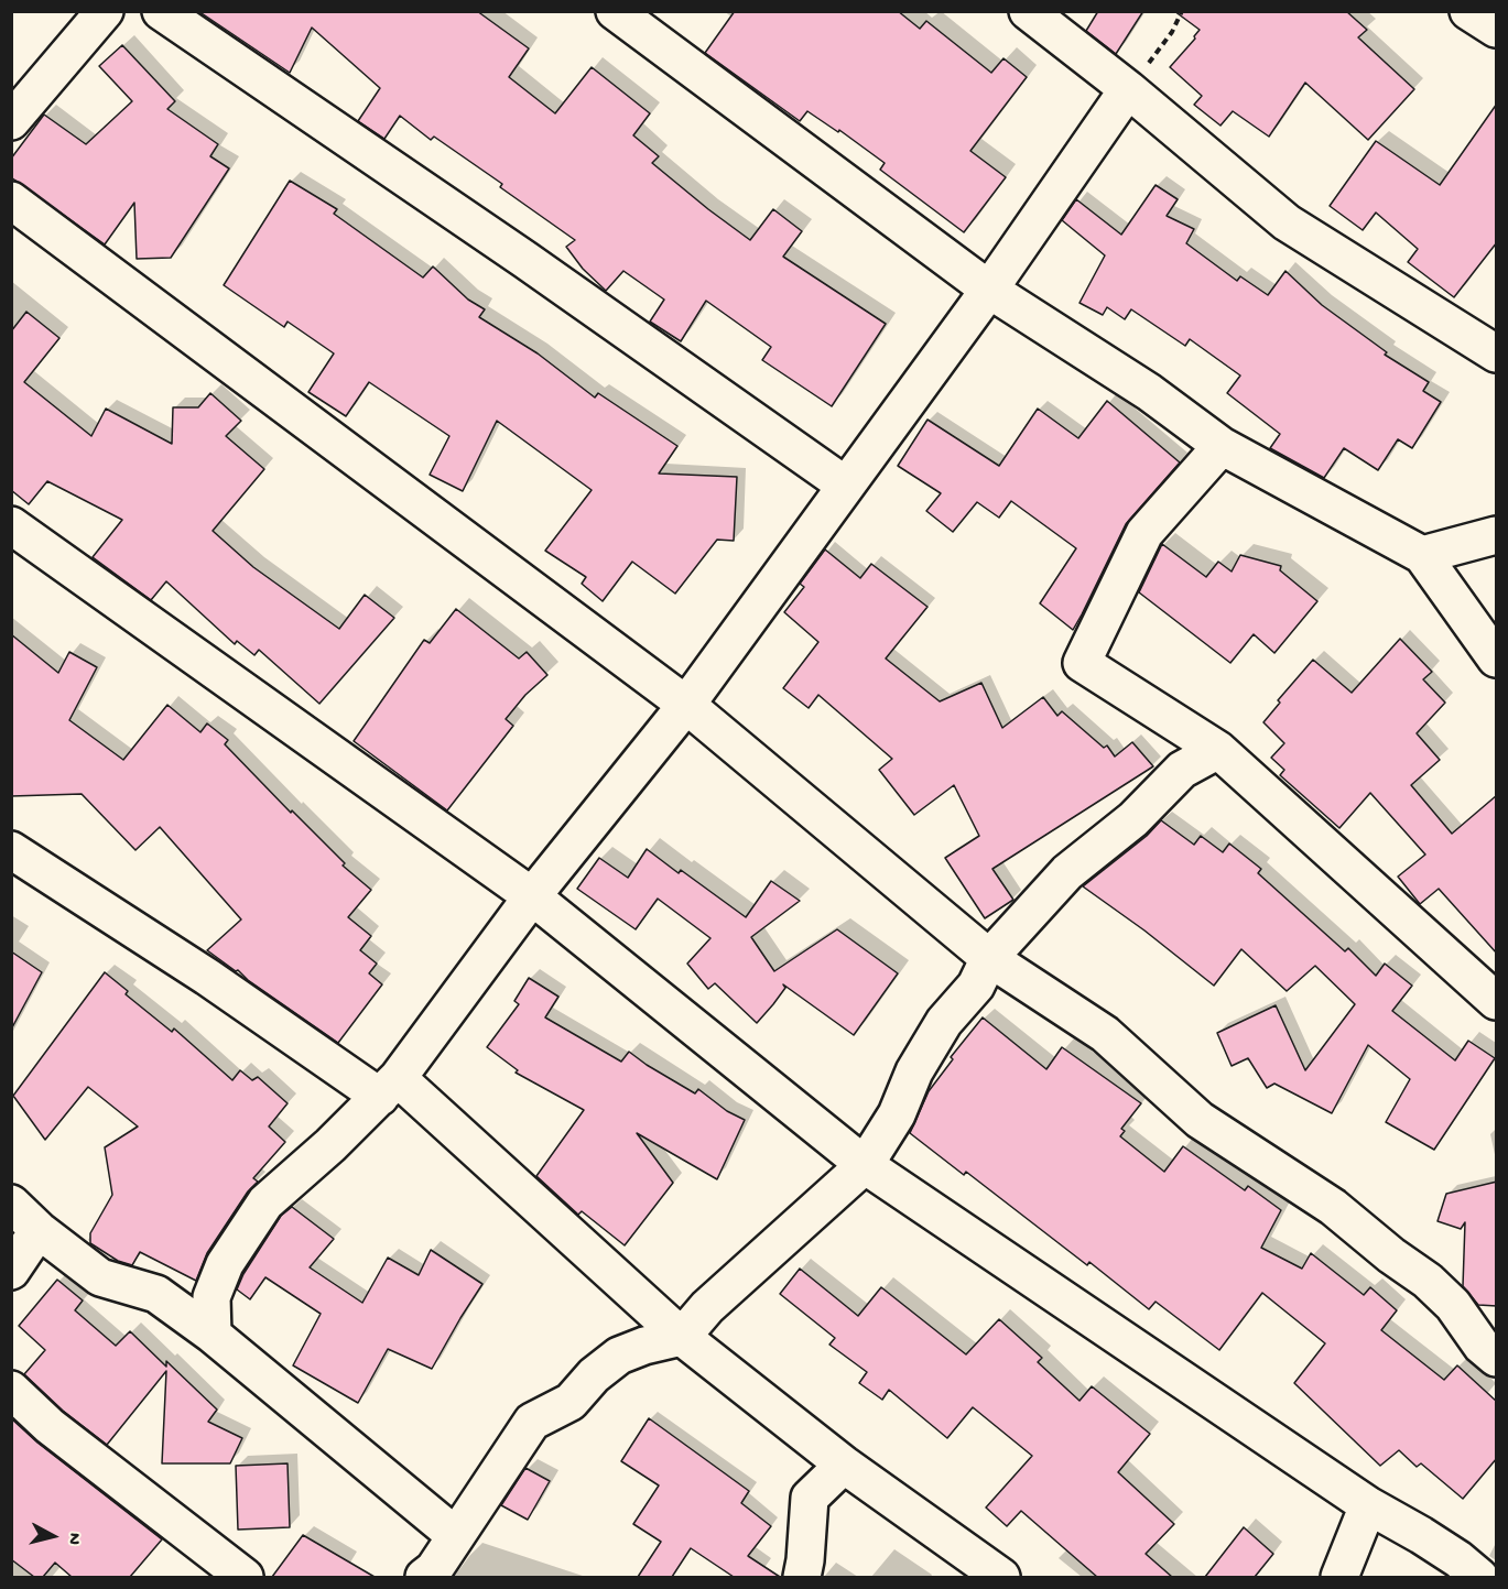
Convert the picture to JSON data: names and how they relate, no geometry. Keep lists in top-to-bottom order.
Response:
{
  "north": "right"
}
